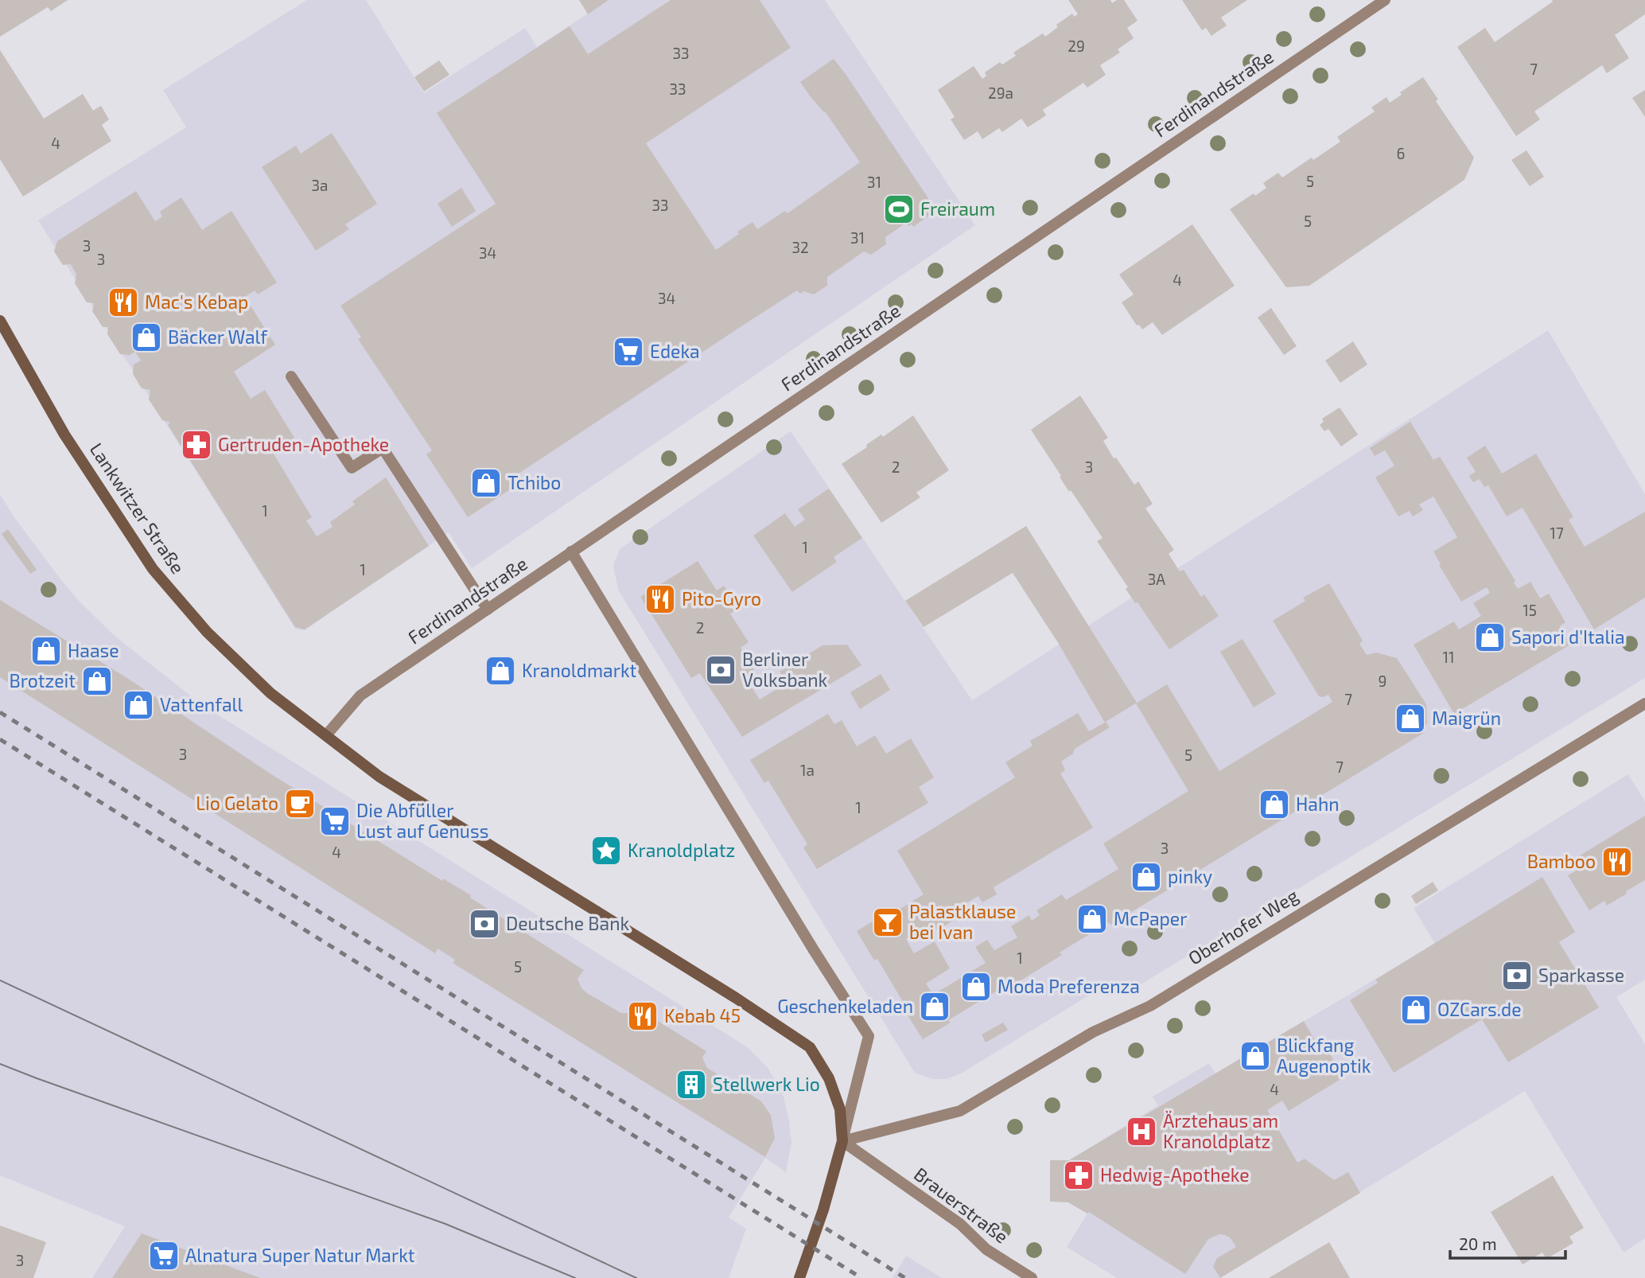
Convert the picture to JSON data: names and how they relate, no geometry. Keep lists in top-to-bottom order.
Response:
{
  "streets": {
    "main road": ["Lankwitzer Straße"],
    "street": ["Ferdinandstraße", "Oberhofer Weg", "Brauerstraße"]
  },
  "crossings": [
    ["Ferdinandstraße", "Lankwitzer Straße"],
    ["Oberhofer Weg", "Brauerstraße"]
  ],
  "places": {
    "sports": ["Freiraum"],
    "restaurant": [
      "Mac's Kebap",
      "Pito-Gyro",
      "Bamboo",
      "Kebab 45"
    ],
    "shop": [
      "Bäcker Walf",
      "Tchibo",
      "Sapori d'Italia",
      "Haase",
      "Kranoldmarkt",
      "Brotzeit",
      "Vattenfall",
      "Maigrün",
      "Hahn",
      "pinky",
      "McPaper",
      "Moda Preferenza",
      "Geschenkeladen",
      "OZCars.de",
      "Blickfang Augenoptik"
    ],
    "supermarket": ["Edeka", "Die Abfüller Lust auf Genuss", "Alnatura Super Natur Markt"],
    "pharmacy": ["Gertruden-Apotheke", "Hedwig-Apotheke"],
    "bank": ["Berliner Volksbank", "Deutsche Bank", "Sparkasse"],
    "cafe": ["Lio Gelato"],
    "place": ["Kranoldplatz"],
    "bar": ["Palastklause bei Ivan"],
    "building": ["Stellwerk Lio"],
    "hospital": ["Ärztehaus am Kranoldplatz"]
  },
  "house_numbers": [
    "29",
    "33",
    "7",
    "33",
    "29a",
    "4",
    "6",
    "5",
    "31",
    "3a",
    "33",
    "5",
    "31",
    "3",
    "32",
    "34",
    "3",
    "4",
    "34",
    "2",
    "3",
    "1",
    "17",
    "1",
    "1",
    "3A",
    "15",
    "2",
    "11",
    "9",
    "7",
    "3",
    "5",
    "7",
    "1a",
    "1",
    "3",
    "4",
    "1",
    "5",
    "4",
    "3"
  ],
  "scale_bar": "20 m"
}
